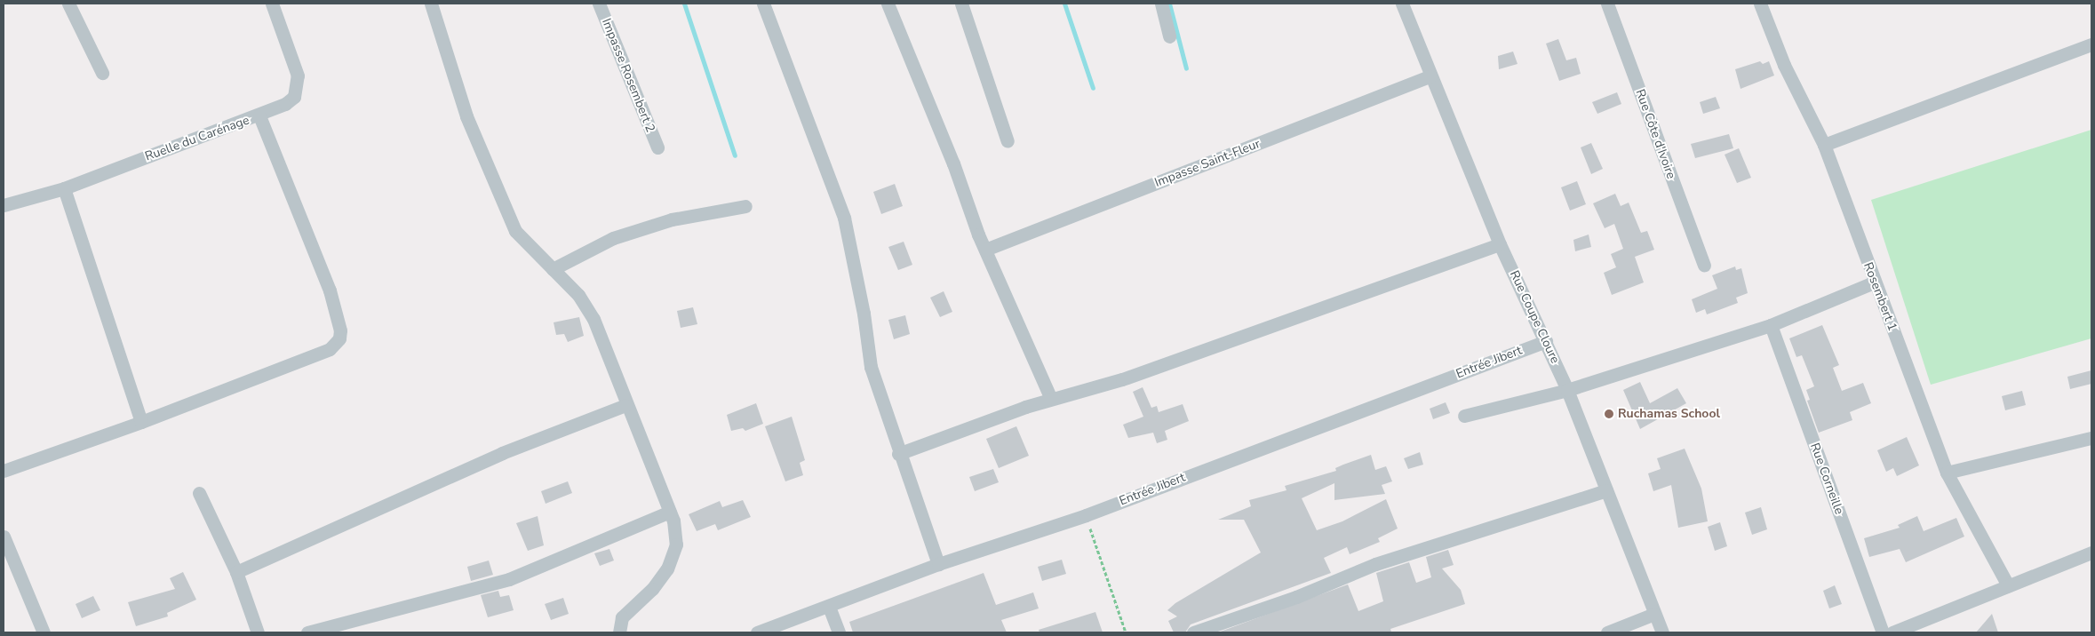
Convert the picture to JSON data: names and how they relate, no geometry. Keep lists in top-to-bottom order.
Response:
{
  "streets": {
    "street": [
      "Impasse Rosembert 2",
      "Rue Côte d'Ivoire",
      "Ruelle du Carénage",
      "Impasse Saint-Fleur",
      "Rosembert 1",
      "Rue Coupe Cloure",
      "Entrée Jibert",
      "Rue Corneille"
    ]
  },
  "crossings": [
    ["Impasse Saint-Fleur", "Rue Coupe Cloure"],
    ["Rue Coupe Cloure", "Entrée Jibert"]
  ],
  "places": ["Ruchamas School"]
}
